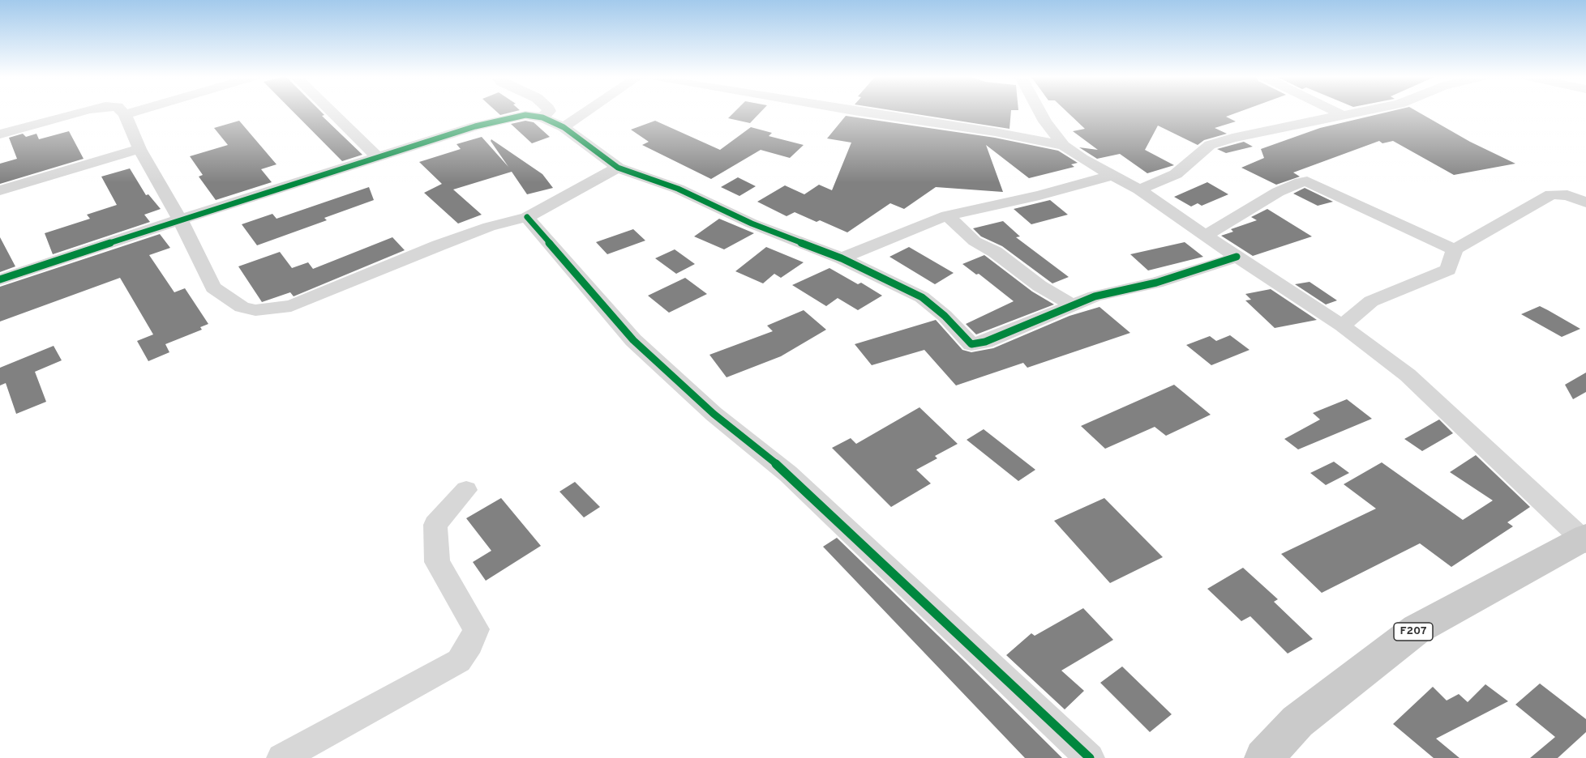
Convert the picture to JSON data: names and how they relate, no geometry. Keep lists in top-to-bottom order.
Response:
{
  "streets": {
    "main road": ["F207"]
  }
}
